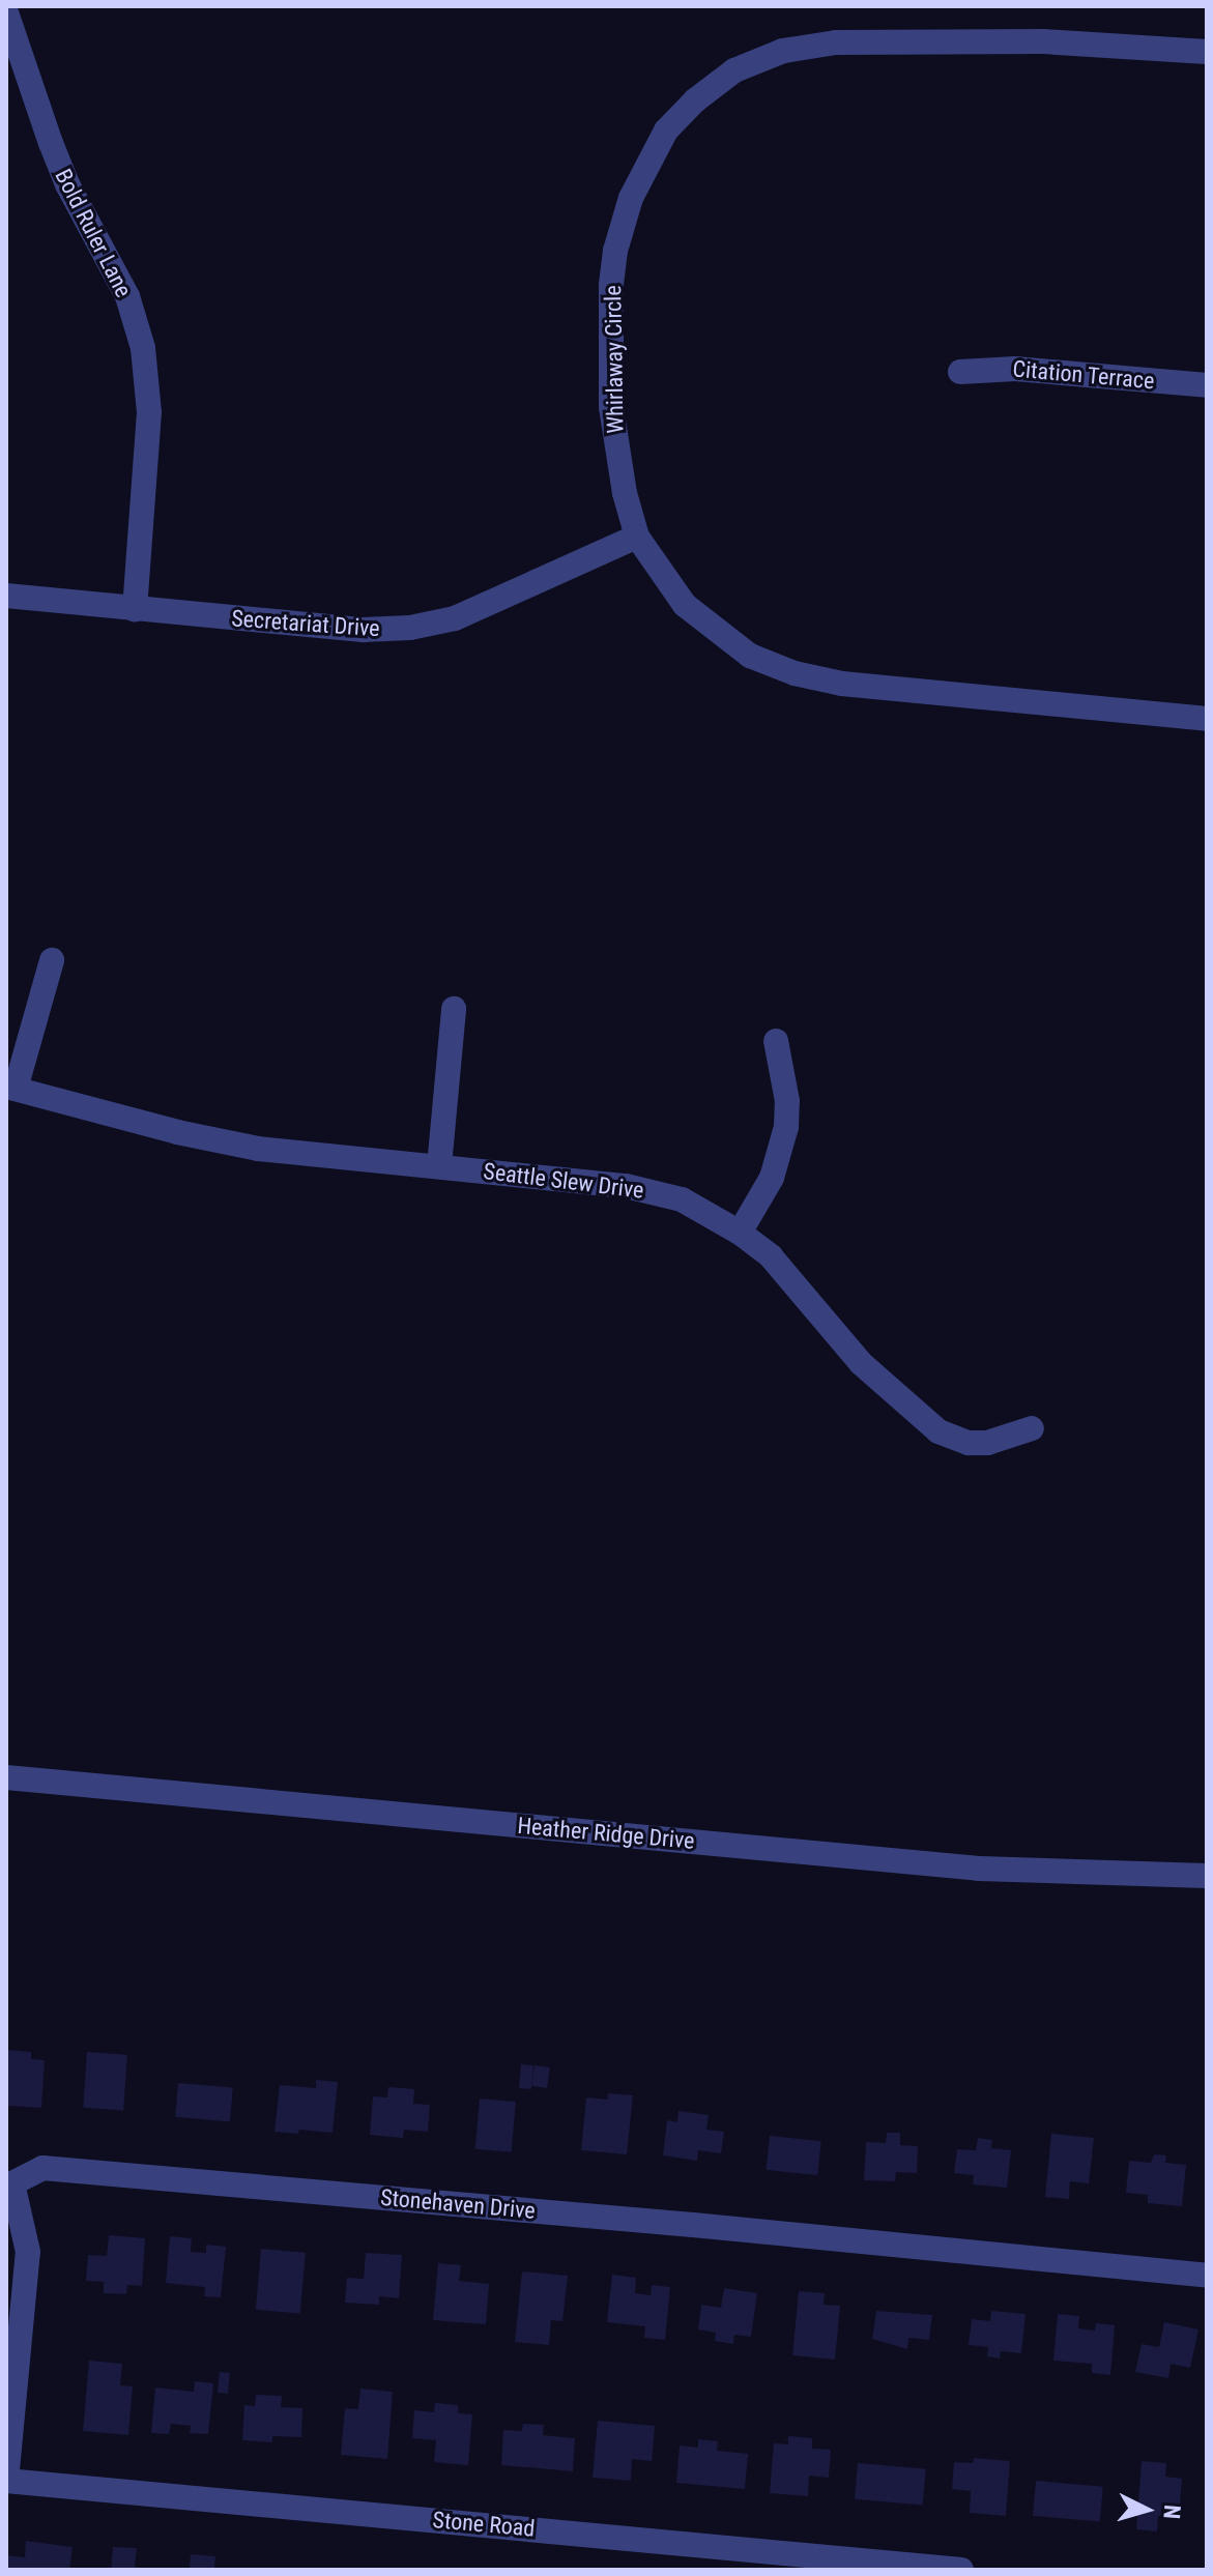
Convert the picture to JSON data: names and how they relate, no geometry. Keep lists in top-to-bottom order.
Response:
{
  "streets": {
    "street": [
      "Bold Ruler Lane",
      "Whirlaway Circle",
      "Citation Terrace",
      "Secretariat Drive",
      "Seattle Slew Drive",
      "Heather Ridge Drive",
      "Stonehaven Drive",
      "Stone Road"
    ]
  },
  "crossings": [
    ["Bold Ruler Lane", "Secretariat Drive"],
    ["Whirlaway Circle", "Secretariat Drive"],
    ["Stonehaven Drive", "Stone Road"]
  ],
  "north": "right"
}
